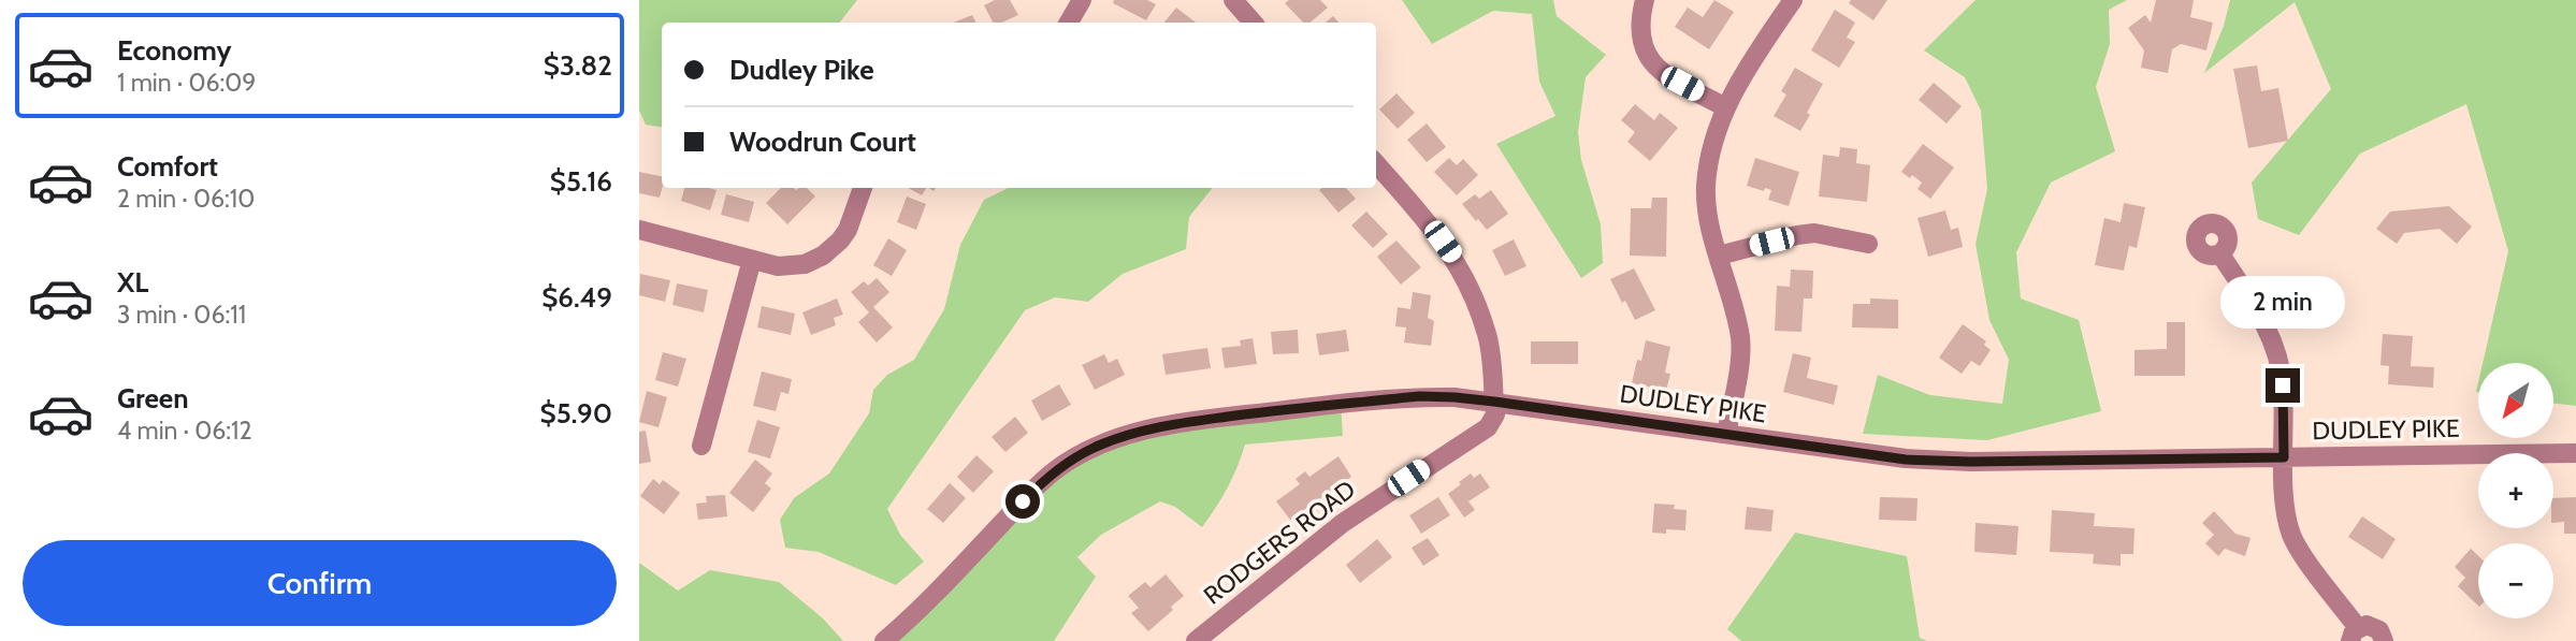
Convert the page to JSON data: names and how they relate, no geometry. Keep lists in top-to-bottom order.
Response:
{
  "streets": {
    "street": ["DUDLEY PIKE", "RODGERS ROAD"]
  },
  "crossings": [
    ["DUDLEY PIKE", "RODGERS ROAD"]
  ],
  "north": "bottom left",
  "page": {
    "list": [
      {
        "name": "Economy",
        "note": "1 min · 06:09",
        "value": "$3.82"
      },
      {
        "name": "Comfort",
        "note": "2 min · 06:10",
        "value": "$5.16"
      },
      {
        "name": "XL",
        "note": "3 min · 06:11",
        "value": "$6.49"
      },
      {
        "name": "Green",
        "note": "4 min · 06:12",
        "value": "$5.90"
      }
    ],
    "banner": ["Dudley Pike", "Woodrun Court"],
    "bubble": "2 min",
    "map_buttons": ["+", "−"],
    "buttons": "Confirm"
  }
}
